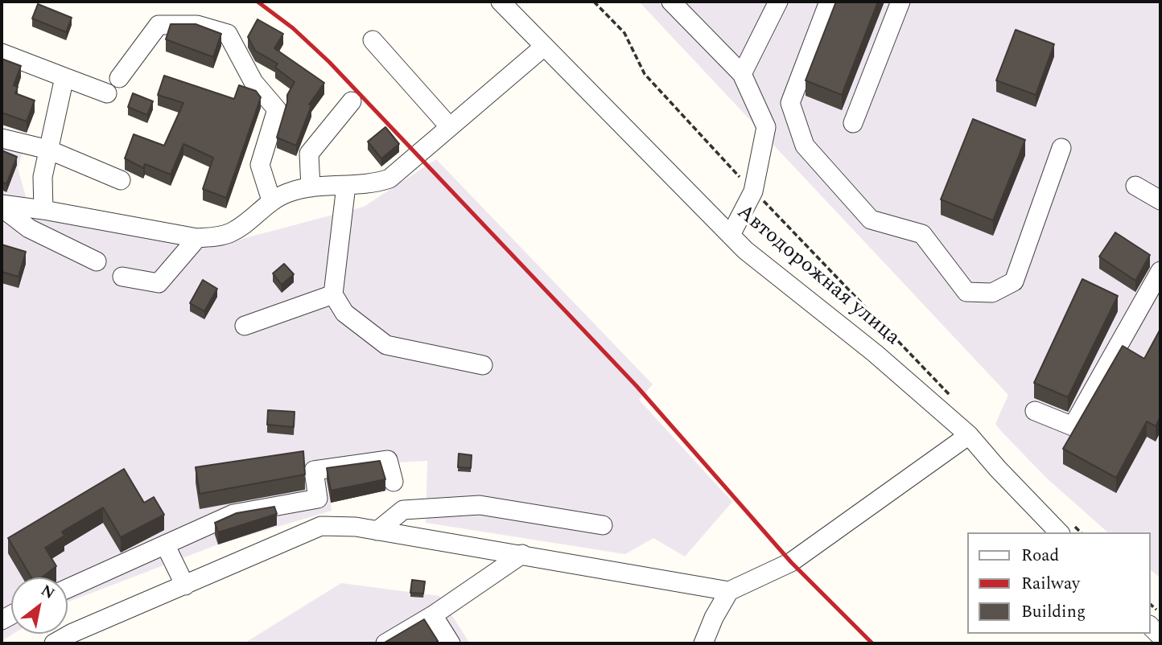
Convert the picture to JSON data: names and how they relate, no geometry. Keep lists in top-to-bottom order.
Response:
{
  "streets": {
    "street": ["Автодорожная улица"]
  },
  "legend": ["Road", "Railway", "Building"],
  "north": "top right"
}
